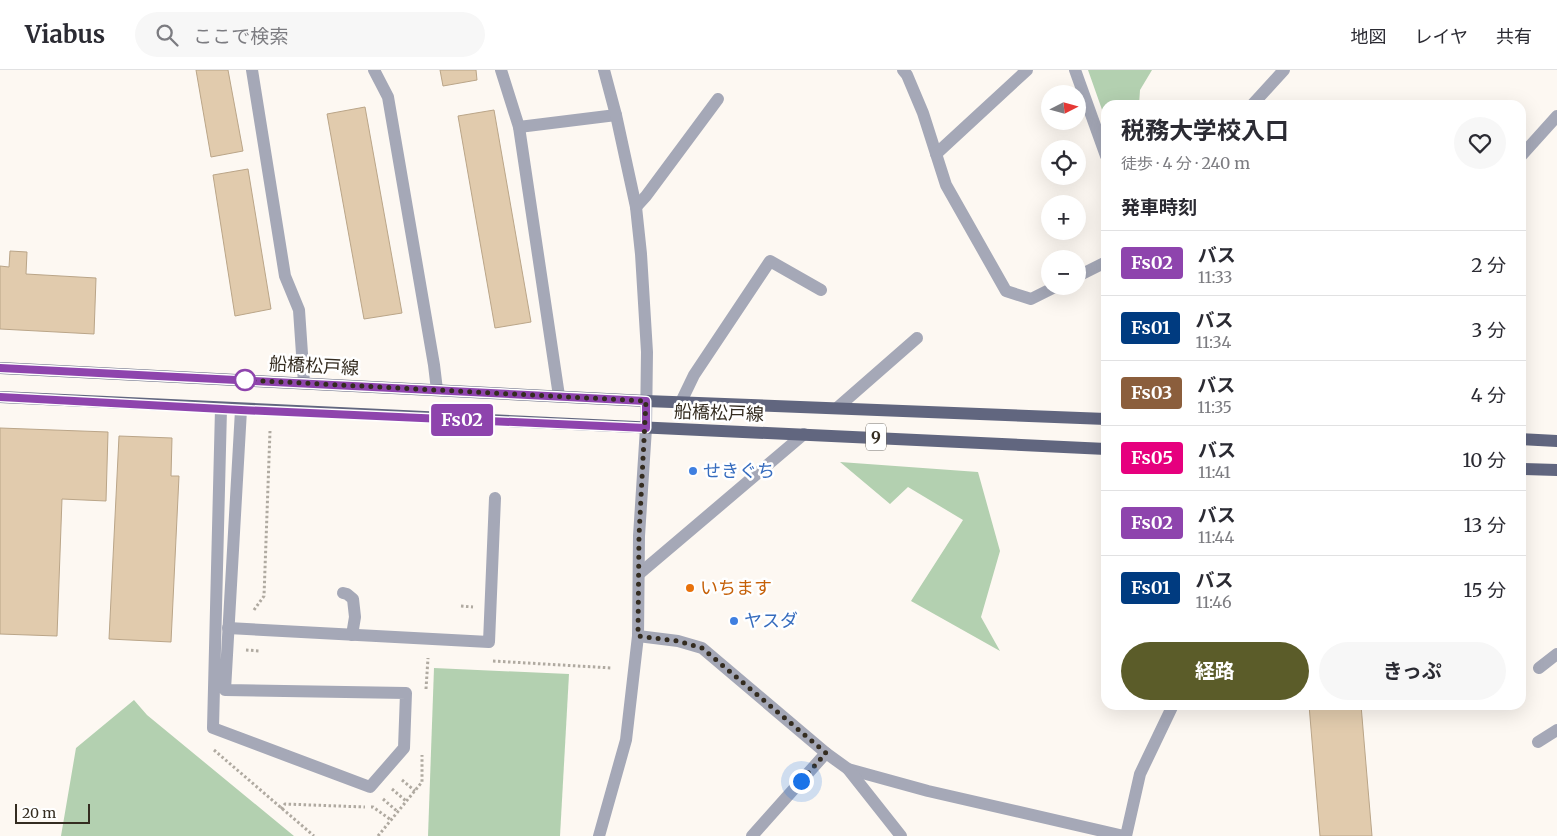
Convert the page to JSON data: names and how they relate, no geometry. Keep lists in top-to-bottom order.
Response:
{
  "streets": {
    "main road": ["船橋松戸線", "9"]
  },
  "places": ["せきぐち", "いちます", "ヤスダ"],
  "lines": ["bus line Fs02"],
  "scale_bar": "20 m",
  "north": "right",
  "page": {
    "header": "Viabus",
    "search": "ここで検索",
    "nav": ["地図", "レイヤ", "共有"],
    "on_map": "Fs02",
    "map_buttons": ["+", "−"],
    "heading": [
      ["税務大学校入口", "徒歩 · 4 分 · 240 m"],
      "発車時刻"
    ],
    "list": [
      {
        "mark": "Fs02",
        "name": "バス",
        "note": "11:33",
        "value": "2 分"
      },
      {
        "mark": "Fs01",
        "name": "バス",
        "note": "11:34",
        "value": "3 分"
      },
      {
        "mark": "Fs03",
        "name": "バス",
        "note": "11:35",
        "value": "4 分"
      },
      {
        "mark": "Fs05",
        "name": "バス",
        "note": "11:41",
        "value": "10 分"
      },
      {
        "mark": "Fs02",
        "name": "バス",
        "note": "11:44",
        "value": "13 分"
      },
      {
        "mark": "Fs01",
        "name": "バス",
        "note": "11:46",
        "value": "15 分"
      }
    ],
    "buttons": ["経路", "きっぷ"],
    "scale": "20 m"
  }
}
